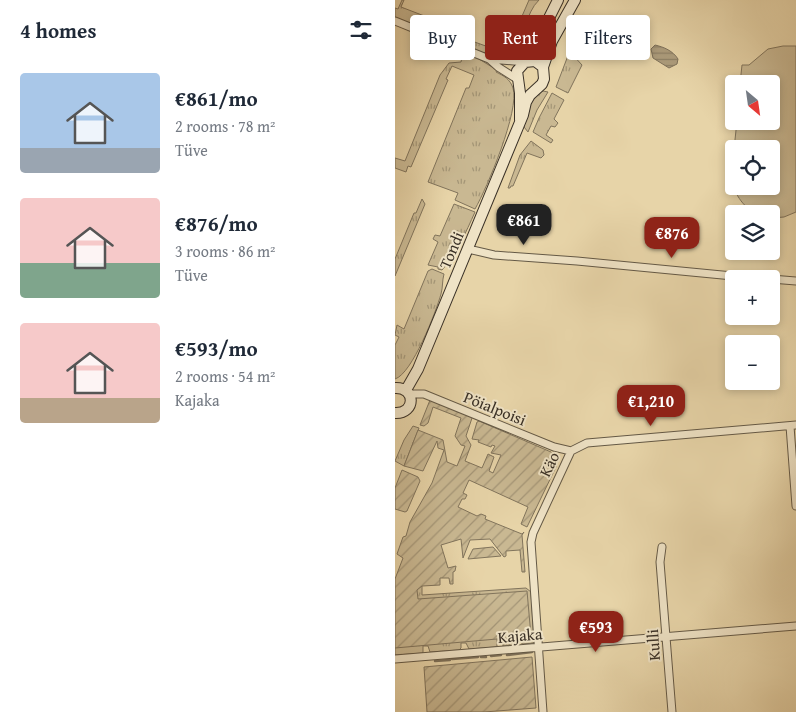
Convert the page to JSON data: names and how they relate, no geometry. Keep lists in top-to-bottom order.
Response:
{
  "streets": {
    "street": [
      "Tondi",
      "Pöialpoisi",
      "Käo",
      "Kajaka",
      "Kulli"
    ]
  },
  "crossings": [
    ["Tondi", "Pöialpoisi"],
    ["Pöialpoisi", "Käo"],
    ["Käo", "Kajaka"],
    ["Kajaka", "Kulli"]
  ],
  "north": "bottom right",
  "page": {
    "heading": "4 homes",
    "chip": ["Buy", "Rent", "Filters"],
    "list": [
      {
        "name": "€861/mo",
        "note": "2 rooms · 78 m² · Tüve"
      },
      {
        "name": "€876/mo",
        "note": "3 rooms · 86 m² · Tüve"
      },
      {
        "name": "€593/mo",
        "note": "2 rooms · 54 m² · Kajaka"
      }
    ],
    "map_buttons": ["+", "−"],
    "price": [
      "€861",
      "€876",
      "€1,210",
      "€593"
    ]
  }
}
